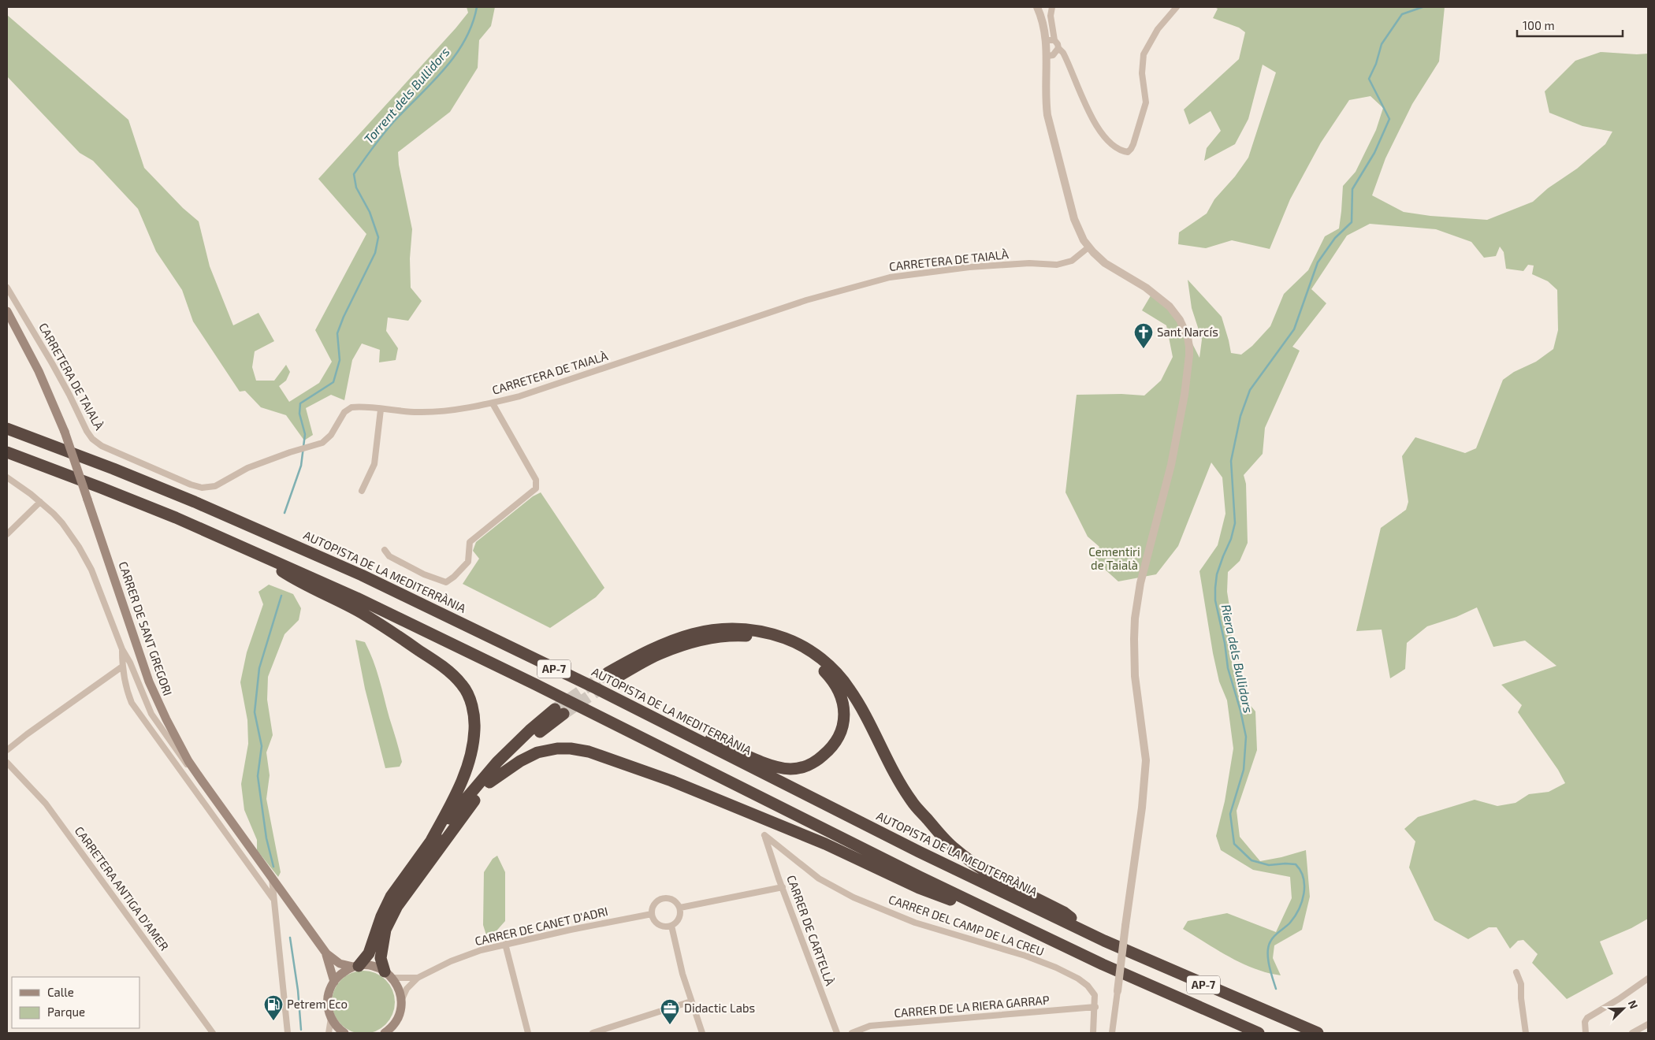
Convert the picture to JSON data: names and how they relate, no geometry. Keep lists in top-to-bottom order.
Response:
{
  "streets": {
    "highway": ["AUTOPISTA DE LA MEDITERRÀNIA", "AP-7"],
    "main road": ["CARRER DE SANT GREGORI"],
    "street": [
      "CARRETERA DE TAIALÀ",
      "CARRETERA ANTIGA D'AMER",
      "CARRER DEL CAMP DE LA CREU",
      "CARRER DE CANET D'ADRI",
      "CARRER DE CARTELLÀ",
      "CARRER DE LA RIERA GARRAP"
    ]
  },
  "crossings": [
    ["CARRER DE SANT GREGORI", "CARRER DE CANET D'ADRI"],
    ["CARRER DEL CAMP DE LA CREU", "CARRER DE CARTELLÀ"],
    ["CARRER DEL CAMP DE LA CREU", "CARRER DE LA RIERA GARRAP"]
  ],
  "water": ["Torrent dels Bullidors", "Riera dels Bullidors"],
  "parks": ["Cementiri de Taialà"],
  "places": {
    "church": ["Sant Narcís"],
    "fuel station": ["Petrem Eco"],
    "office": ["Didactic Labs"]
  },
  "legend": ["Calle", "Parque"],
  "scale_bar": "100 m",
  "north": "top right"
}
